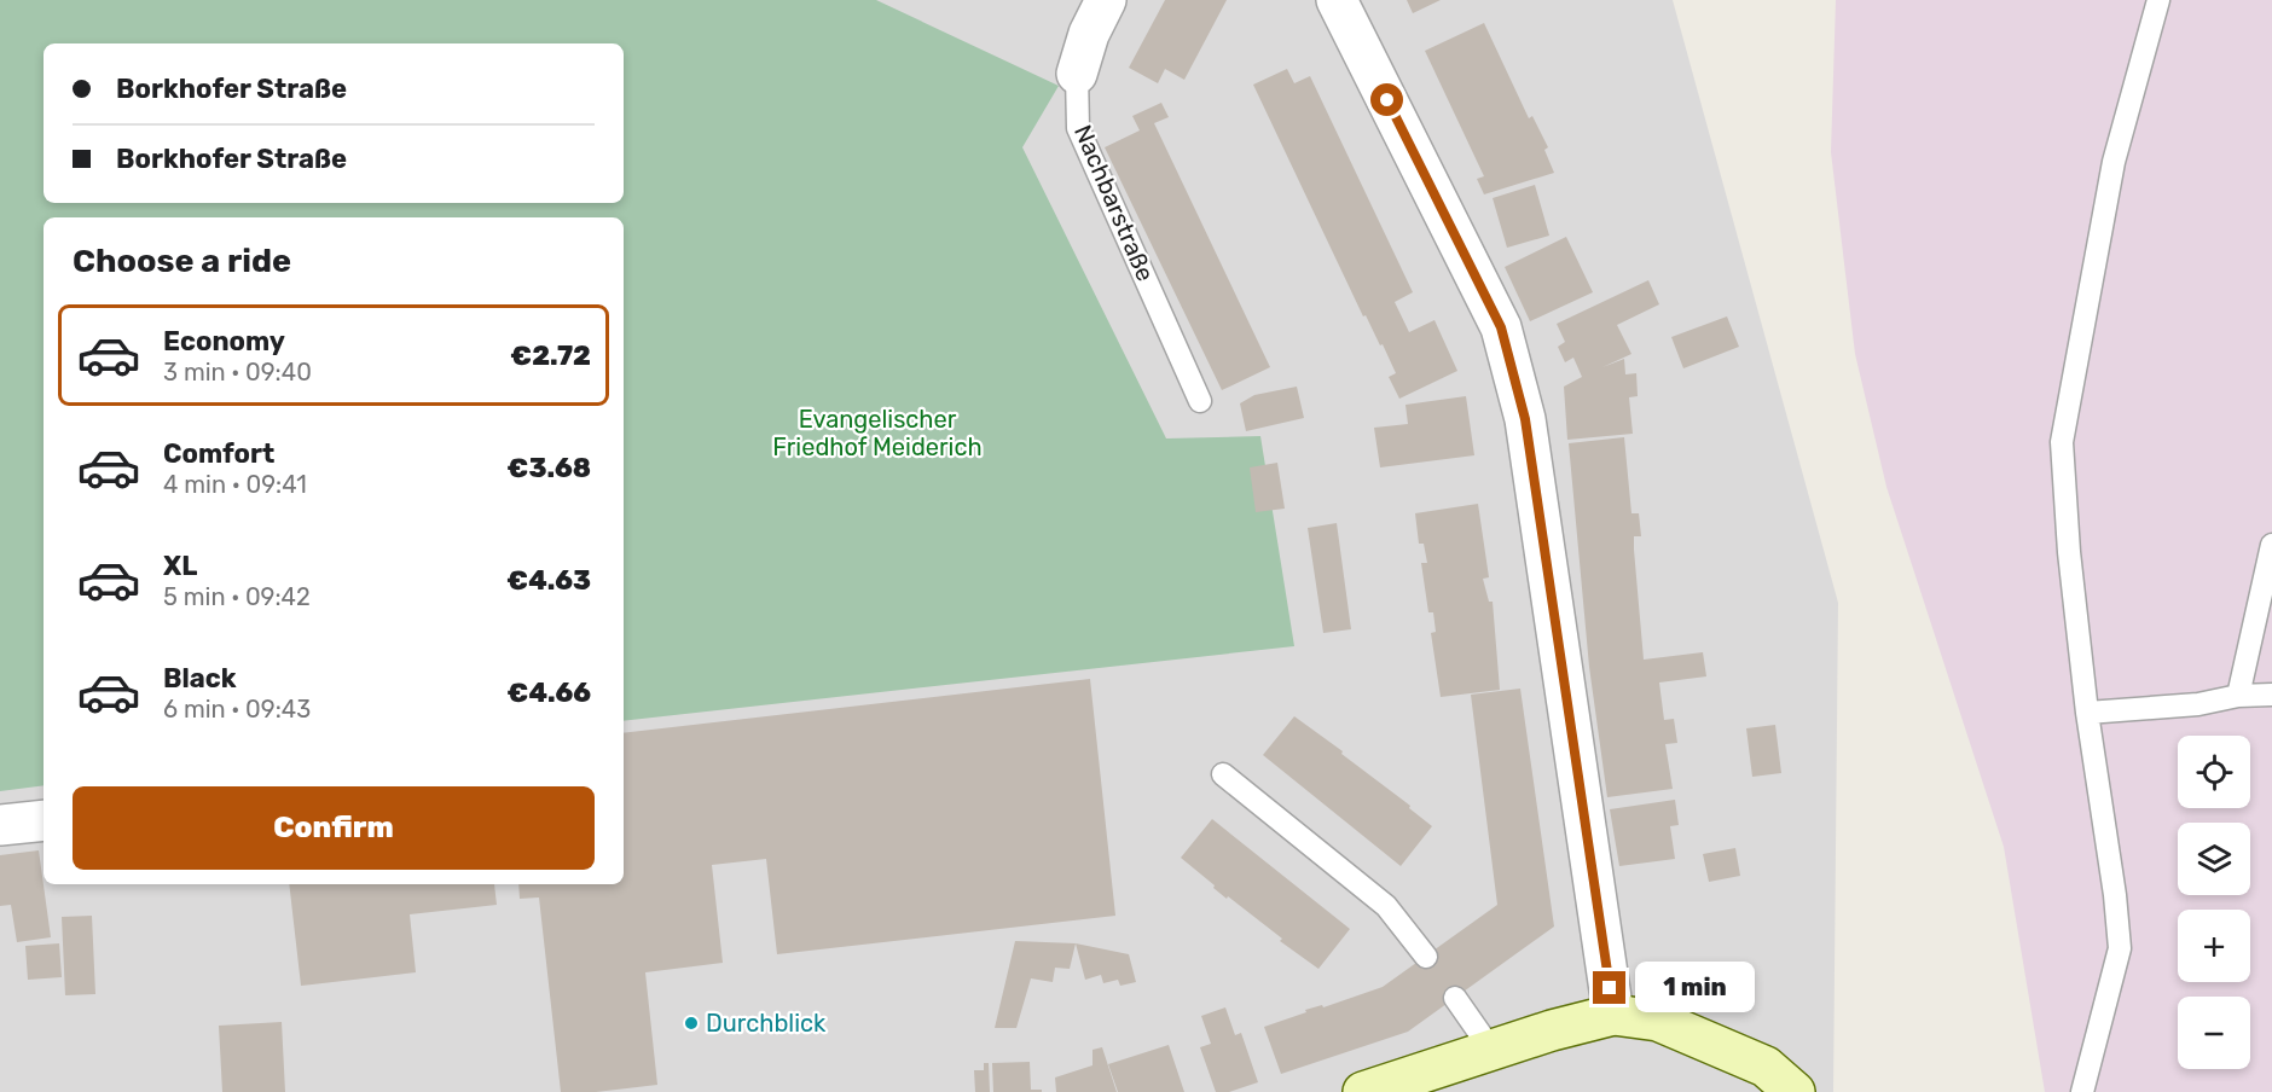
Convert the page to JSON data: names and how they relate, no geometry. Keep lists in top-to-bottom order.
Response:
{
  "streets": {
    "street": ["Nachbarstraße"]
  },
  "parks": ["Evangelischer Friedhof Meiderich"],
  "places": ["Durchblick"],
  "page": {
    "banner": ["Borkhofer Straße", "Borkhofer Straße"],
    "heading": "Choose a ride",
    "list": [
      {
        "name": "Economy",
        "note": "3 min · 09:40",
        "value": "€2.72"
      },
      {
        "name": "Comfort",
        "note": "4 min · 09:41",
        "value": "€3.68"
      },
      {
        "name": "XL",
        "note": "5 min · 09:42",
        "value": "€4.63"
      },
      {
        "name": "Black",
        "note": "6 min · 09:43",
        "value": "€4.66"
      }
    ],
    "map_buttons": ["+", "−"],
    "buttons": "Confirm",
    "bubble": "1 min"
  }
}
